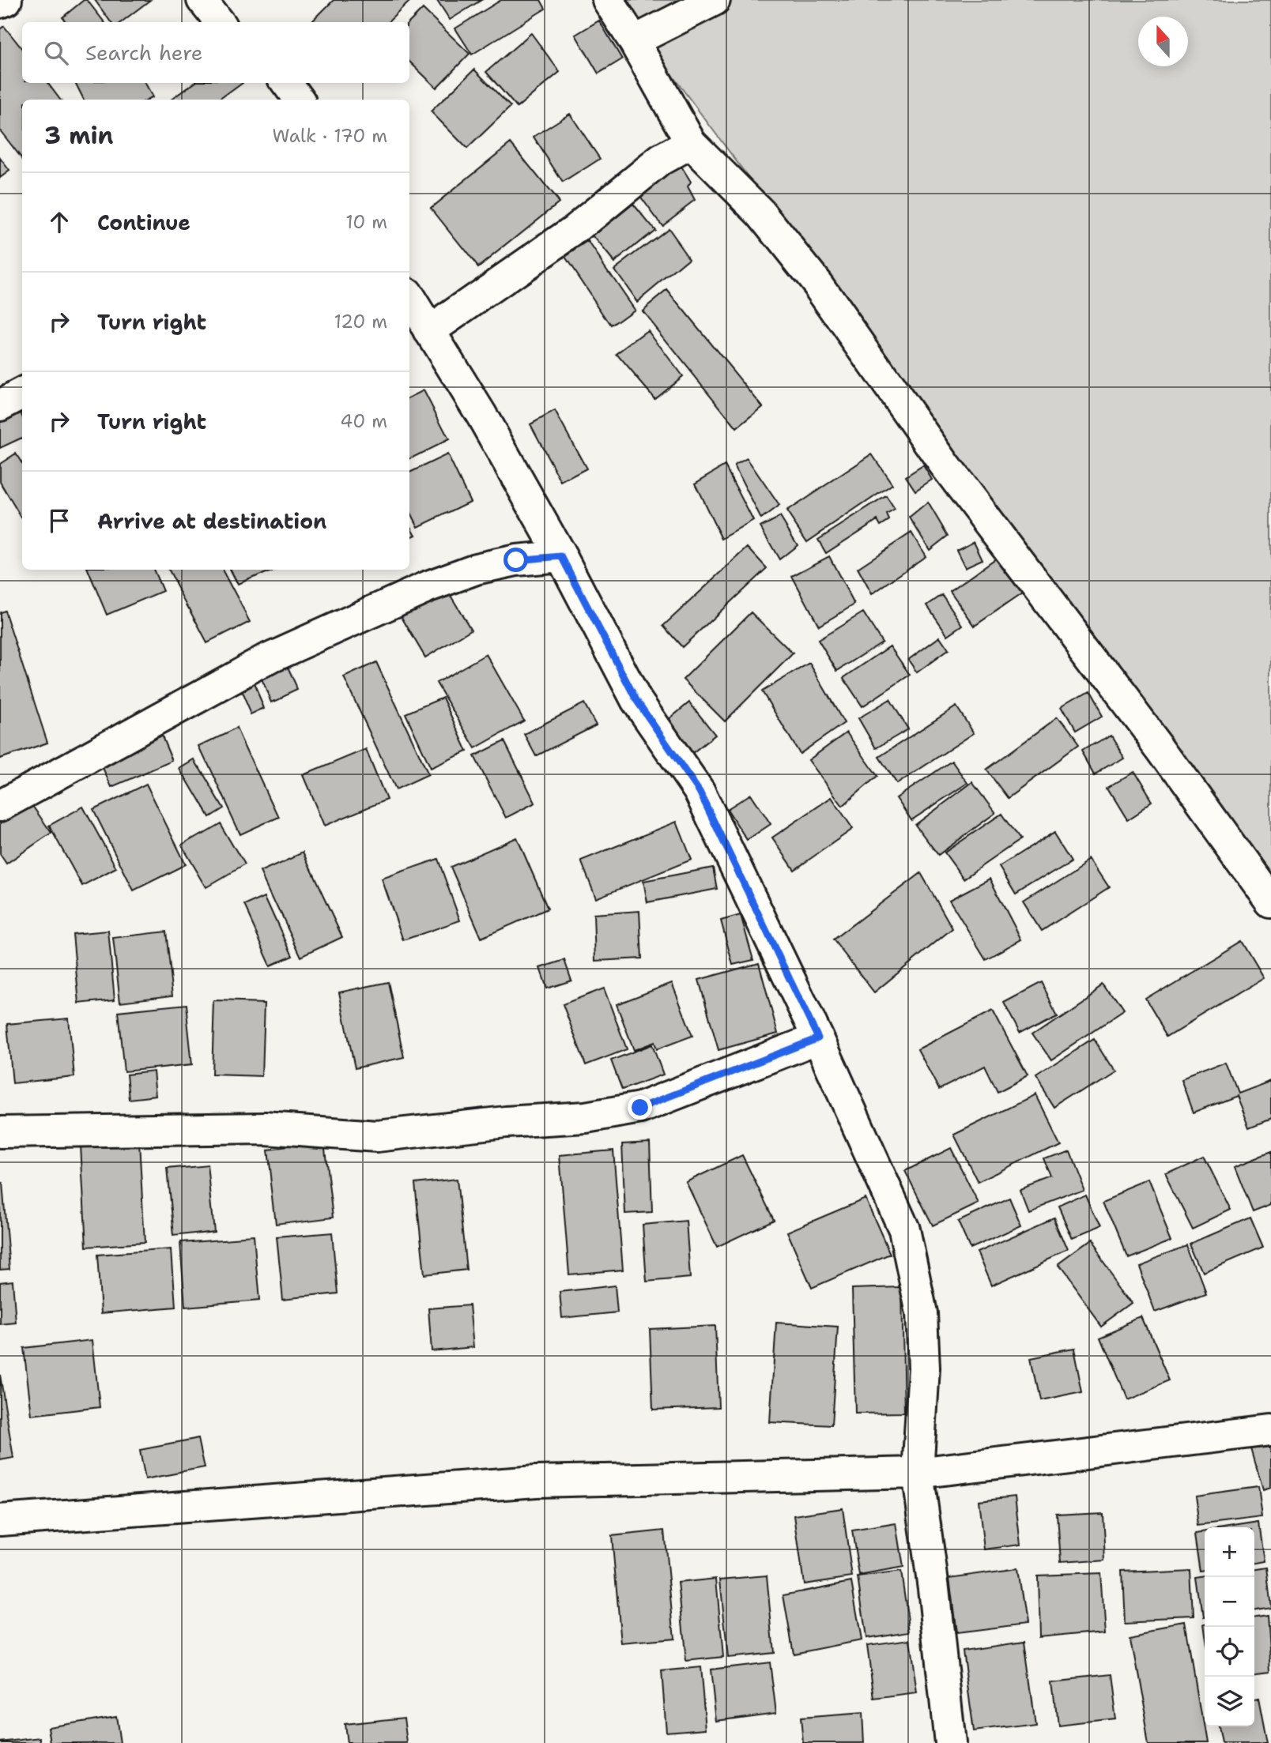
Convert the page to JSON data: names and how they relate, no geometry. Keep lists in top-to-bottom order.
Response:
{
  "north": "top",
  "page": {
    "search": "Search here",
    "heading": ["3 min", "Walk · 170 m"],
    "list": [
      ["Continue", "10 m"],
      ["Turn right", "120 m"],
      ["Turn right", "40 m"],
      "Arrive at destination"
    ],
    "map_buttons": ["+", "−"]
  }
}
